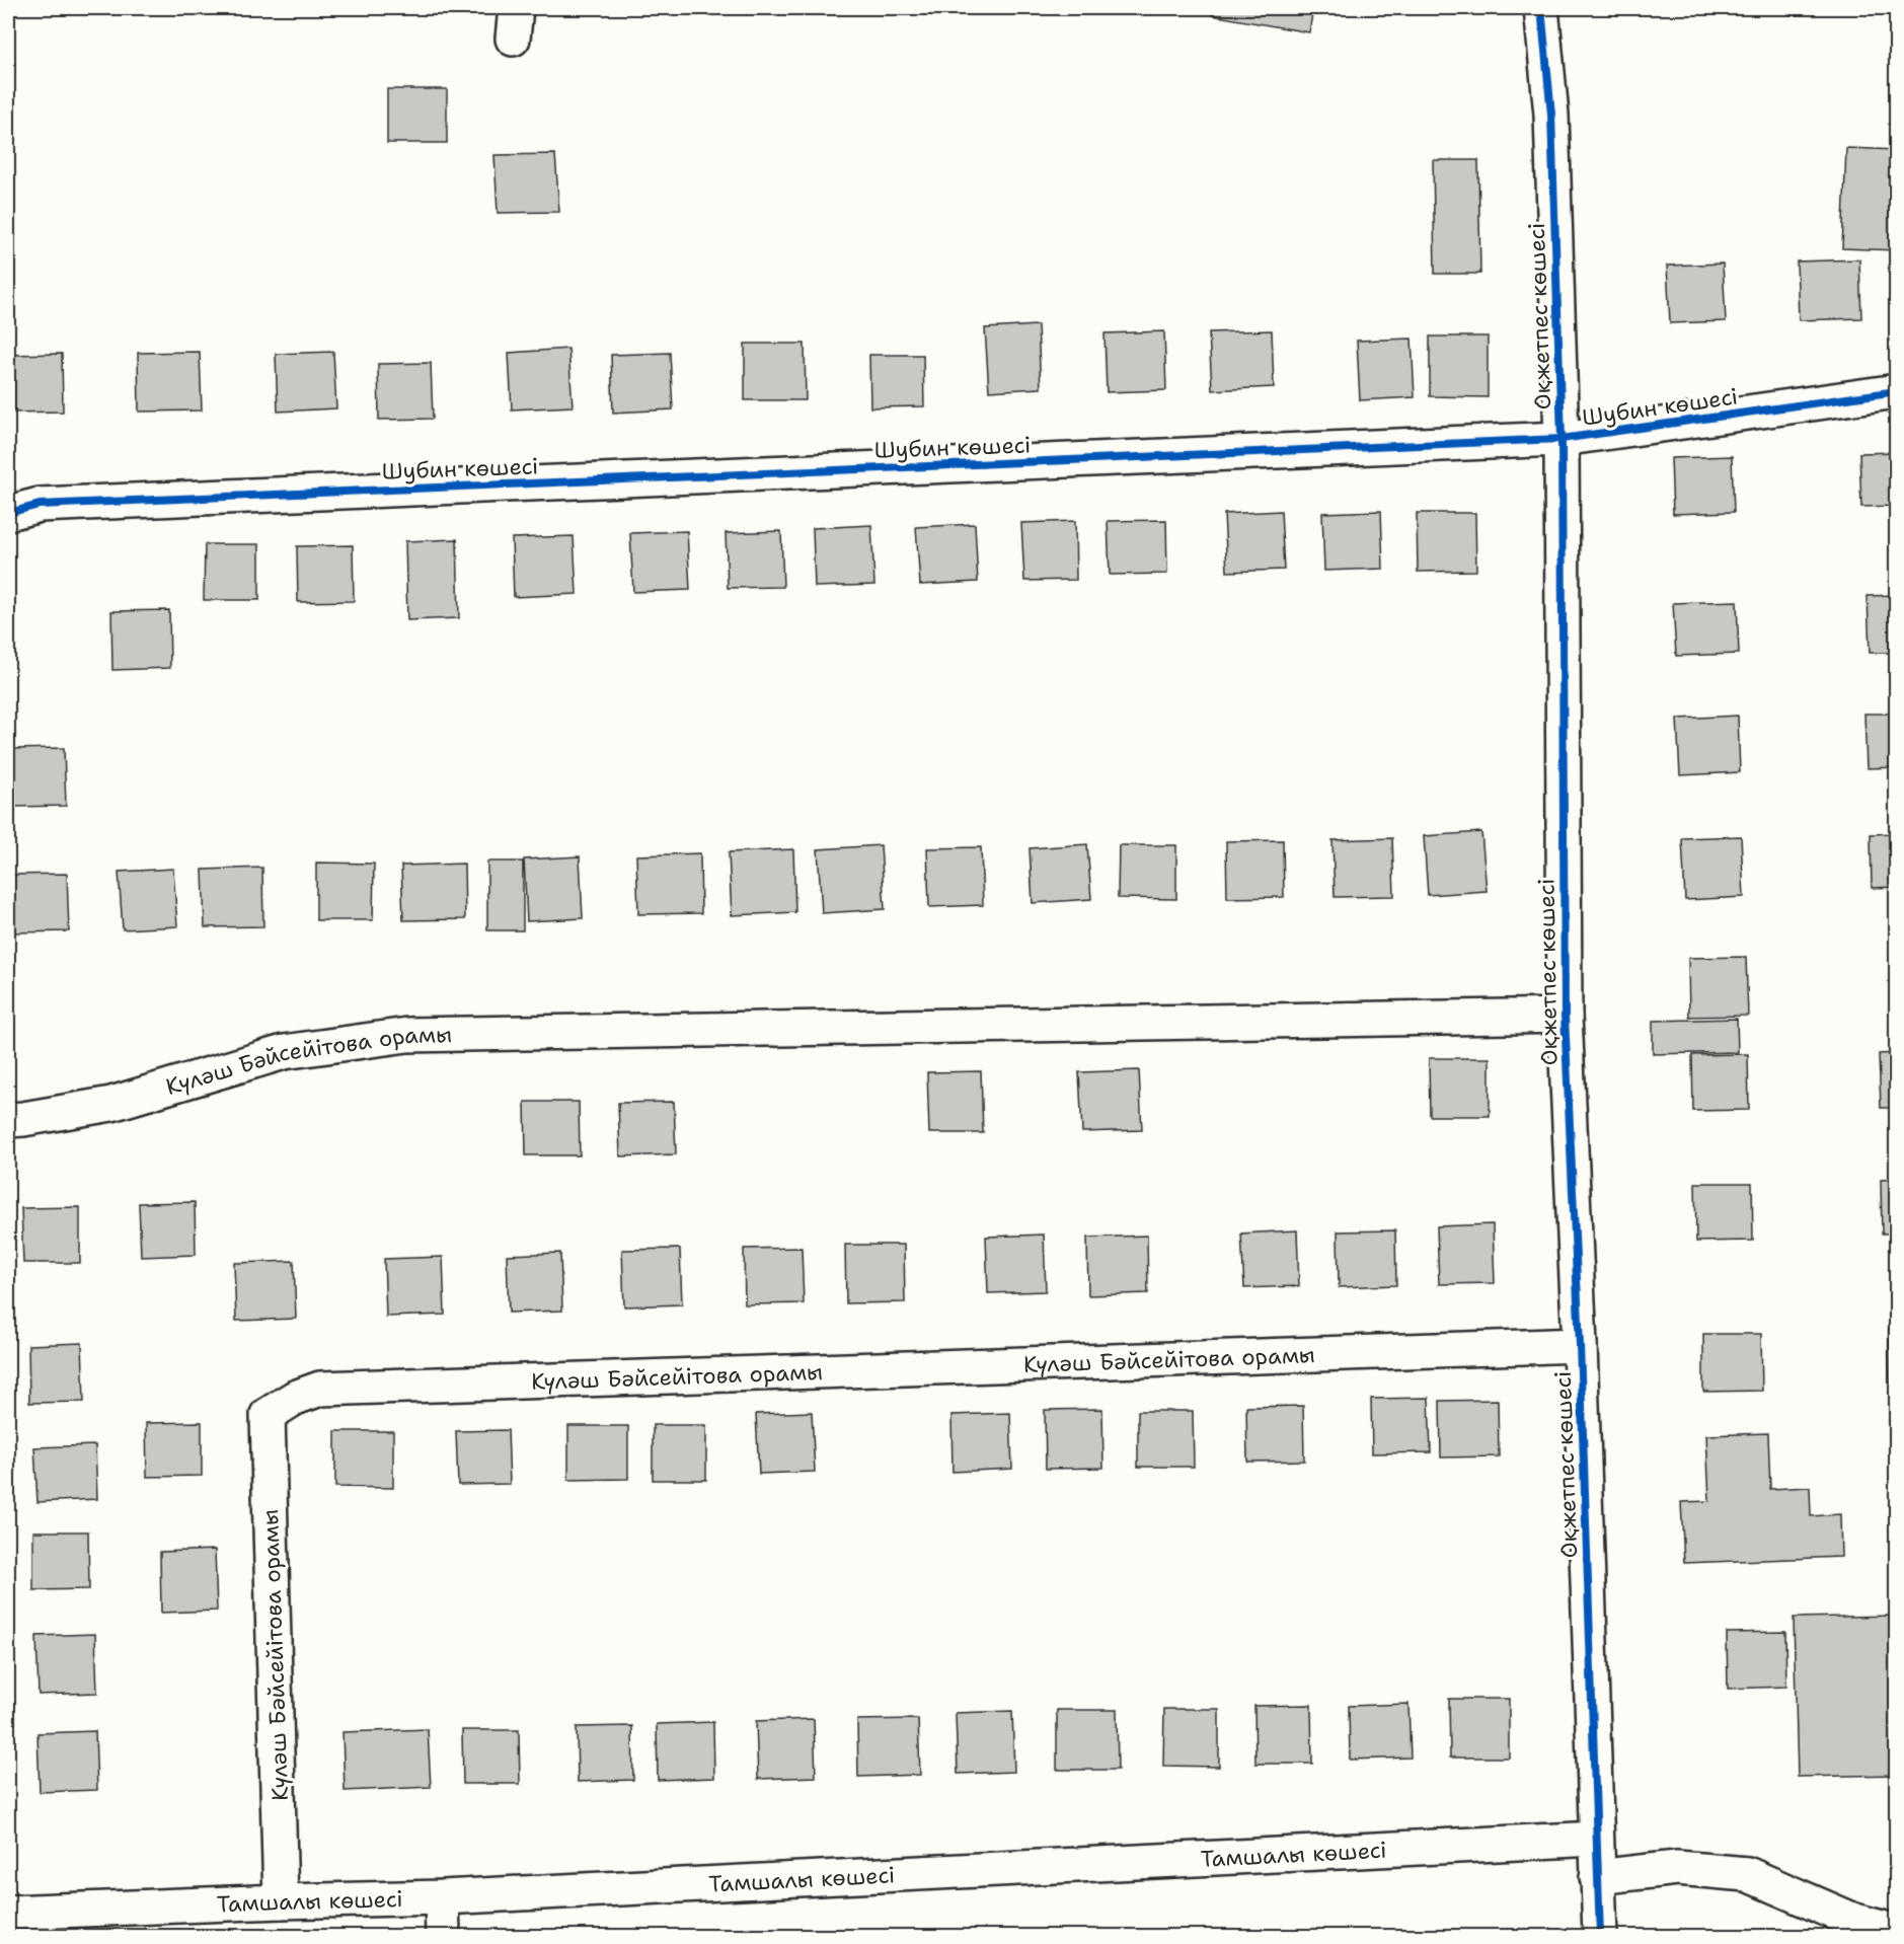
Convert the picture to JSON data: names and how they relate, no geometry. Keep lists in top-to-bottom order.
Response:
{
  "streets": {
    "street": [
      "Оқжетпес көшесі",
      "Шубин көшесі",
      "Күләш Бәйсейітова орамы",
      "Тамшалы көшесі"
    ]
  },
  "crossings": [
    ["Оқжетпес көшесі", "Шубин көшесі"],
    ["Оқжетпес көшесі", "Күләш Бәйсейітова орамы"],
    ["Оқжетпес көшесі", "Тамшалы көшесі"],
    ["Күләш Бәйсейітова орамы", "Тамшалы көшесі"]
  ]
}
